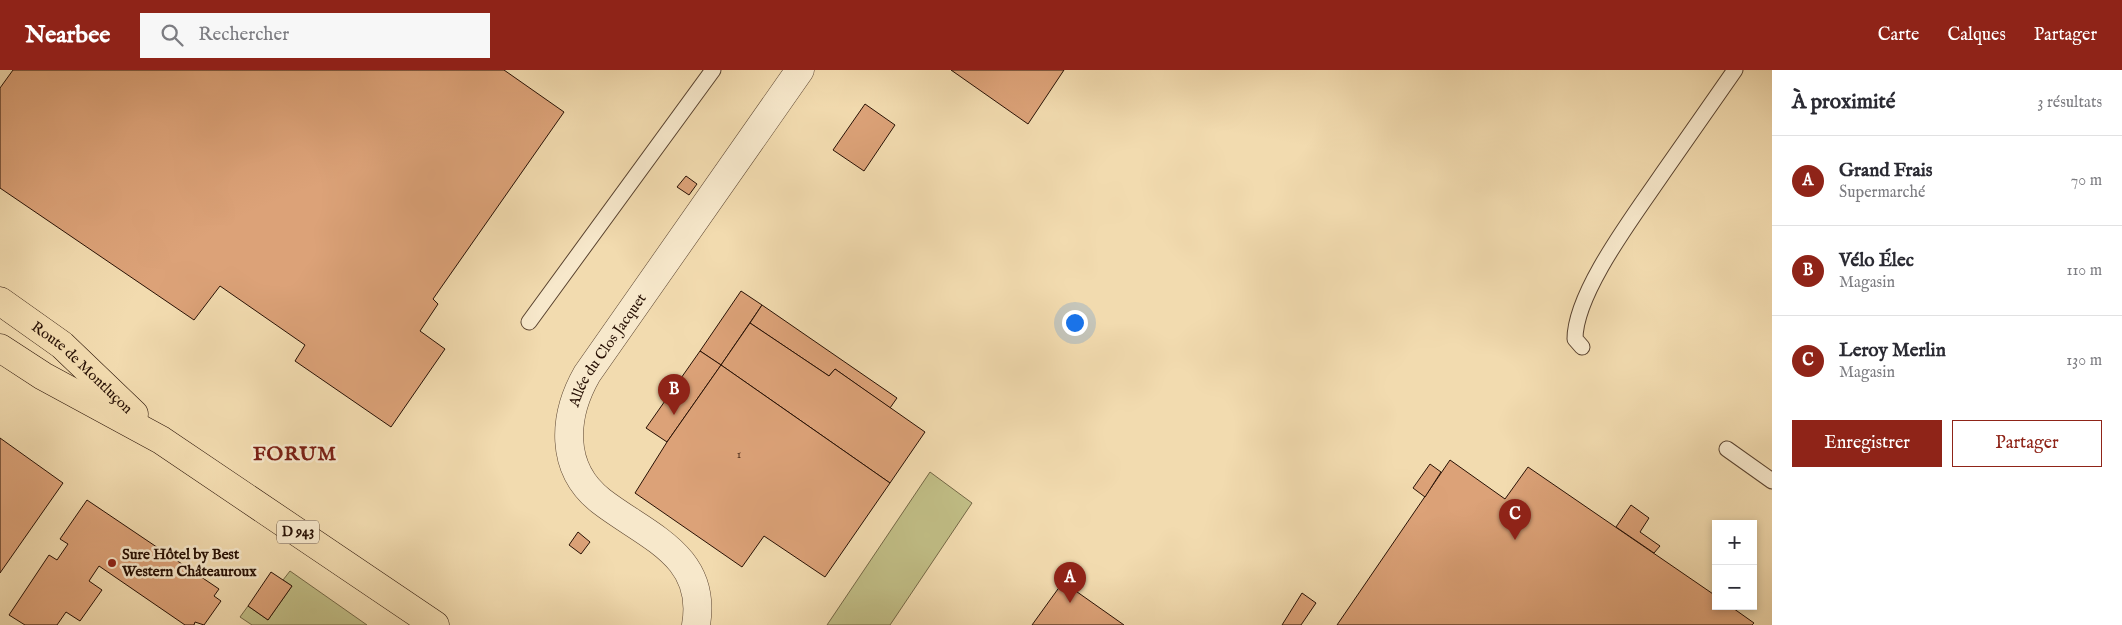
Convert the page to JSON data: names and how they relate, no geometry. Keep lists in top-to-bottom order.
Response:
{
  "streets": {
    "main road": ["Route de Montluçon", "D 943"],
    "street": ["Allée du Clos Jacquet"]
  },
  "districts": ["FORUM"],
  "places": ["Sure Hôtel by Best Western Châteauroux"],
  "house_numbers": ["1"],
  "page": {
    "header": "Nearbee",
    "search": "Rechercher",
    "nav": ["Carte", "Calques", "Partager"],
    "heading": ["À proximité", "3 résultats"],
    "list": [
      {
        "mark": "A",
        "name": "Grand Frais",
        "note": "Supermarché",
        "value": "70 m"
      },
      {
        "mark": "B",
        "name": "Vélo Élec",
        "note": "Magasin",
        "value": "110 m"
      },
      {
        "mark": "C",
        "name": "Leroy Merlin",
        "note": "Magasin",
        "value": "130 m"
      }
    ],
    "pins": ["B", "C", "A"],
    "buttons": ["Enregistrer", "Partager"],
    "map_buttons": ["+", "−"]
  }
}
